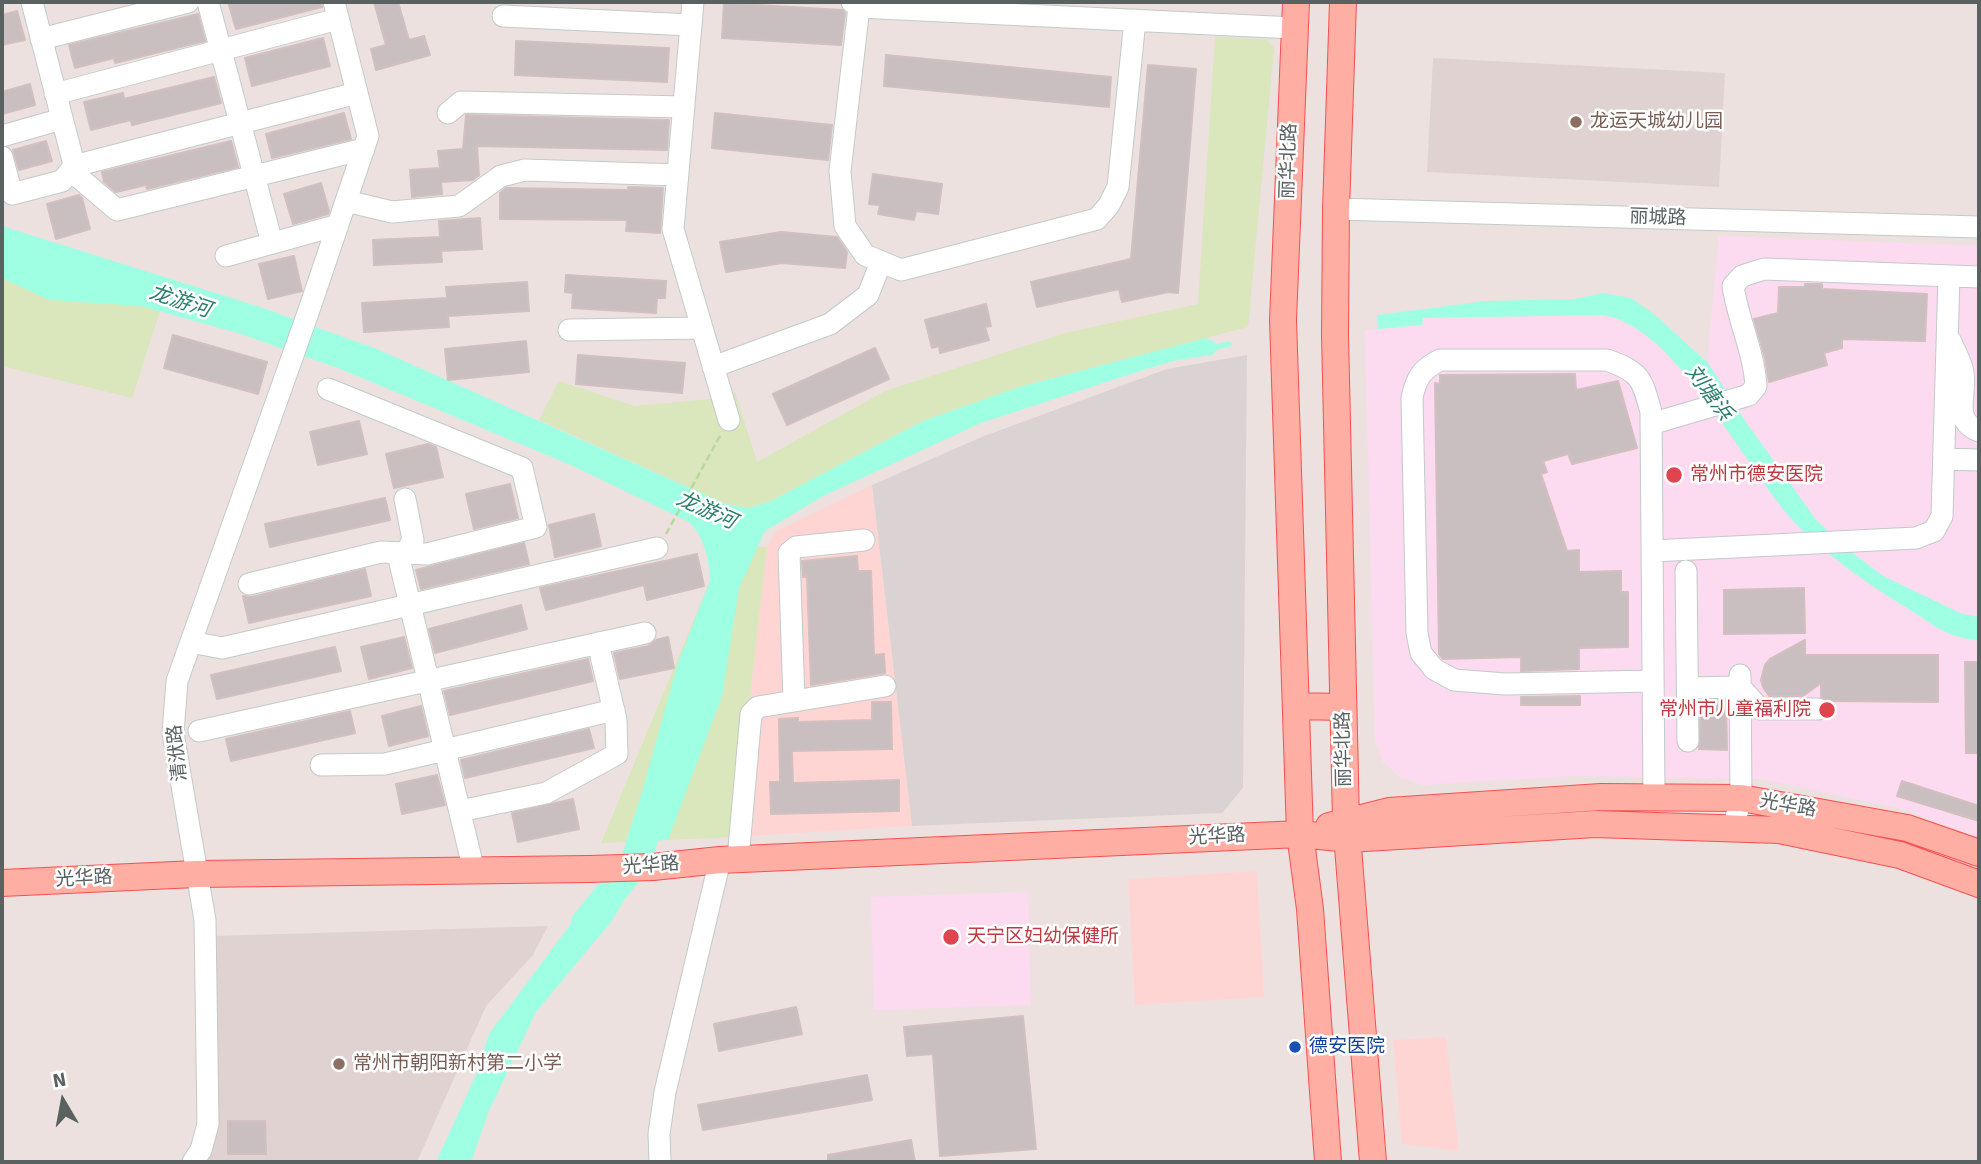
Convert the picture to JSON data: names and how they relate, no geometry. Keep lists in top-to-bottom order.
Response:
{
  "streets": {
    "main road": ["丽华北路", "光华路"],
    "street": ["丽城路", "清洑路"]
  },
  "crossings": [
    ["丽华北路", "丽城路"],
    ["丽华北路", "光华路"],
    ["清洑路", "光华路"]
  ],
  "water": ["龙游河", "刘塘浜"],
  "places": [
    "龙运天城幼儿园",
    "常州市德安医院",
    "常州市儿童福利院",
    "天宁区妇幼保健所",
    "德安医院",
    "常州市朝阳新村第二小学"
  ],
  "north": "top"
}
